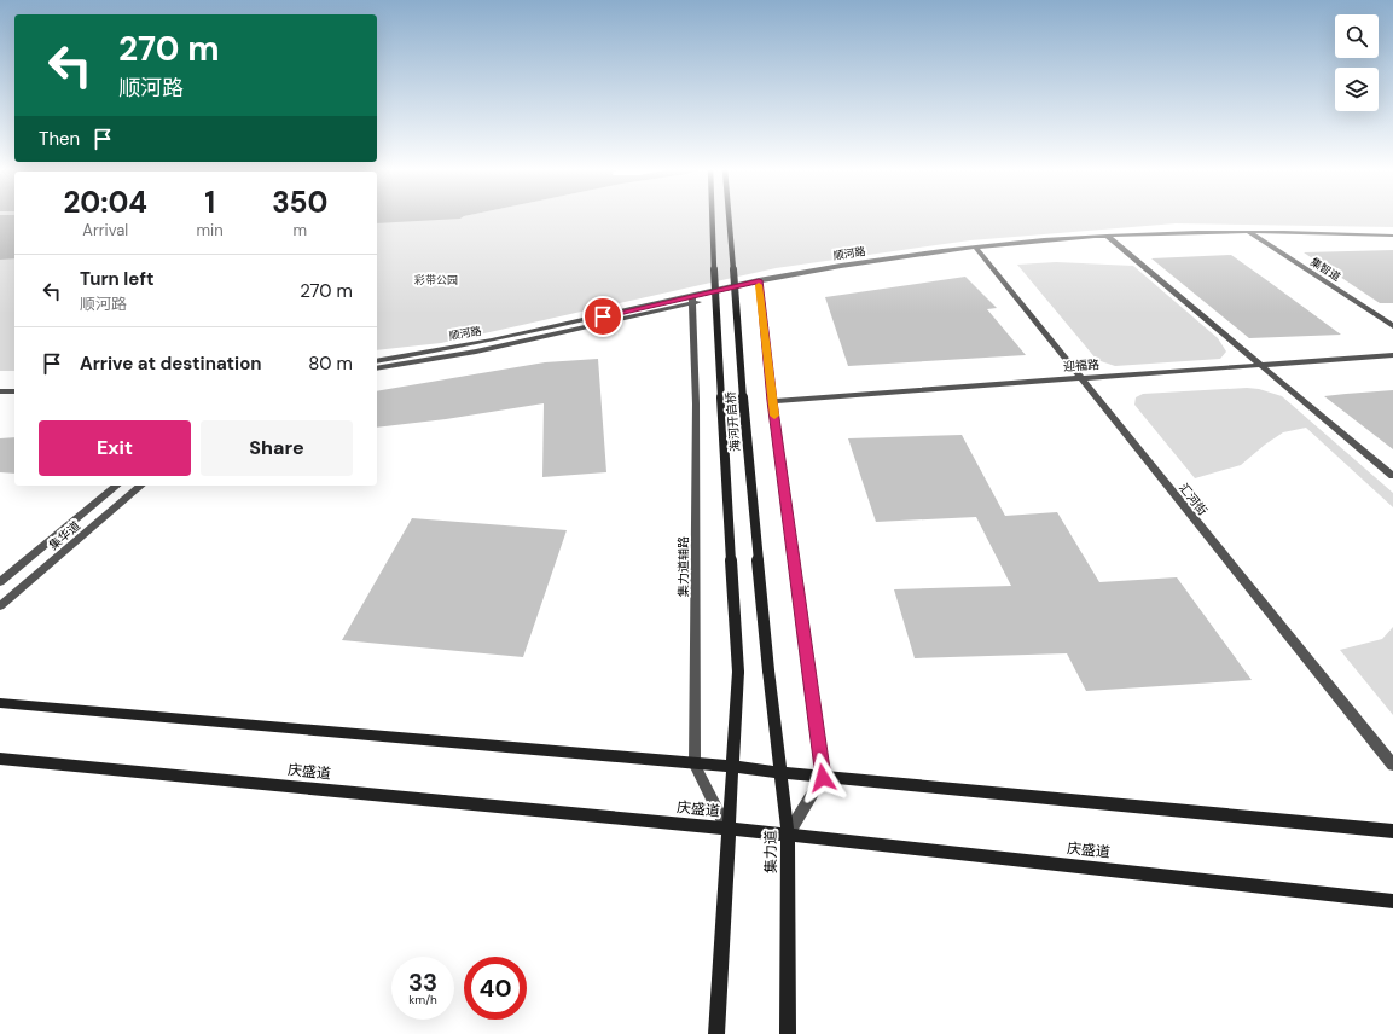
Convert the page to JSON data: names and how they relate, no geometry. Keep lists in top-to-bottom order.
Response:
{
  "streets": {
    "main road": ["海河开启桥", "庆盛道", "集力道"],
    "street": [
      "顺河路",
      "集智道",
      "迎福路",
      "汇河街",
      "集华道",
      "集力道辅路"
    ]
  },
  "crossings": [
    ["顺河路", "集智道"],
    ["顺河路", "汇河街"],
    ["顺河路", "集力道辅路"],
    ["迎福路", "汇河街"],
    ["海河开启桥", "集力道"],
    ["集力道辅路", "庆盛道"],
    ["庆盛道", "集力道"]
  ],
  "parks": ["彩带公园"],
  "page": {
    "turn": ["270 m", "顺河路"],
    "then": "Then",
    "eta": [
      "20:04",
      "Arrival",
      "1",
      "min",
      "350",
      "m"
    ],
    "list": [
      {
        "name": "Turn left",
        "note": "顺河路",
        "value": "270 m"
      },
      {
        "name": "Arrive at destination",
        "value": "80 m"
      }
    ],
    "buttons": ["Exit", "Share"],
    "speed": "33 km/h",
    "limit": "40"
  }
}
